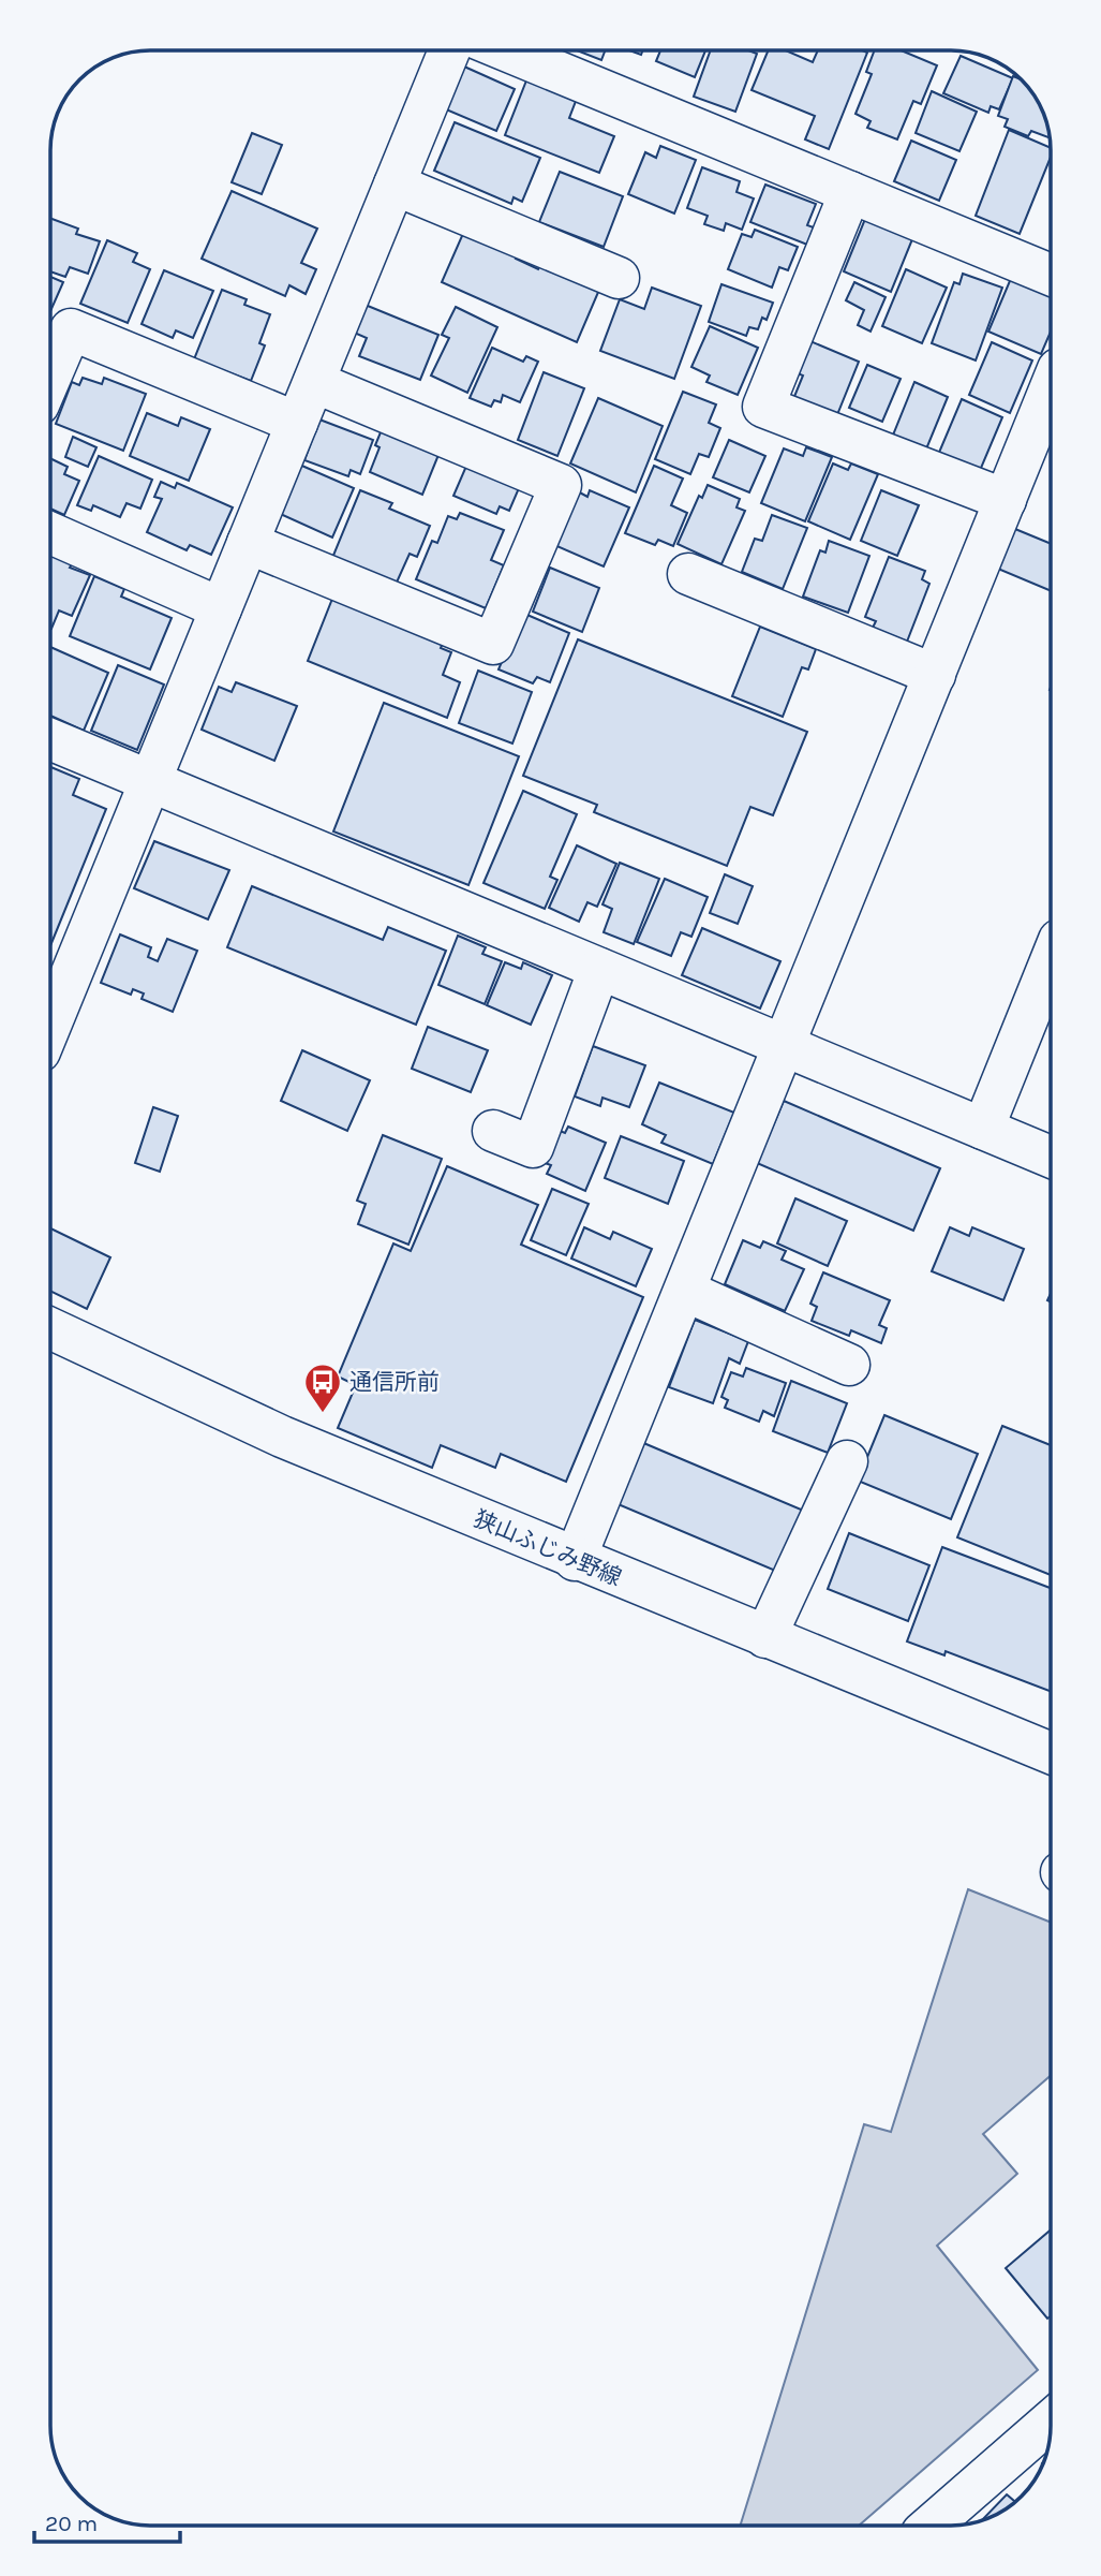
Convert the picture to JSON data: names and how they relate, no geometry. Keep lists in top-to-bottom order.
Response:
{
  "streets": {
    "street": ["狭山ふじみ野線"]
  },
  "places": {
    "bus stop": ["通信所前"]
  },
  "scale_bar": "20 m"
}
